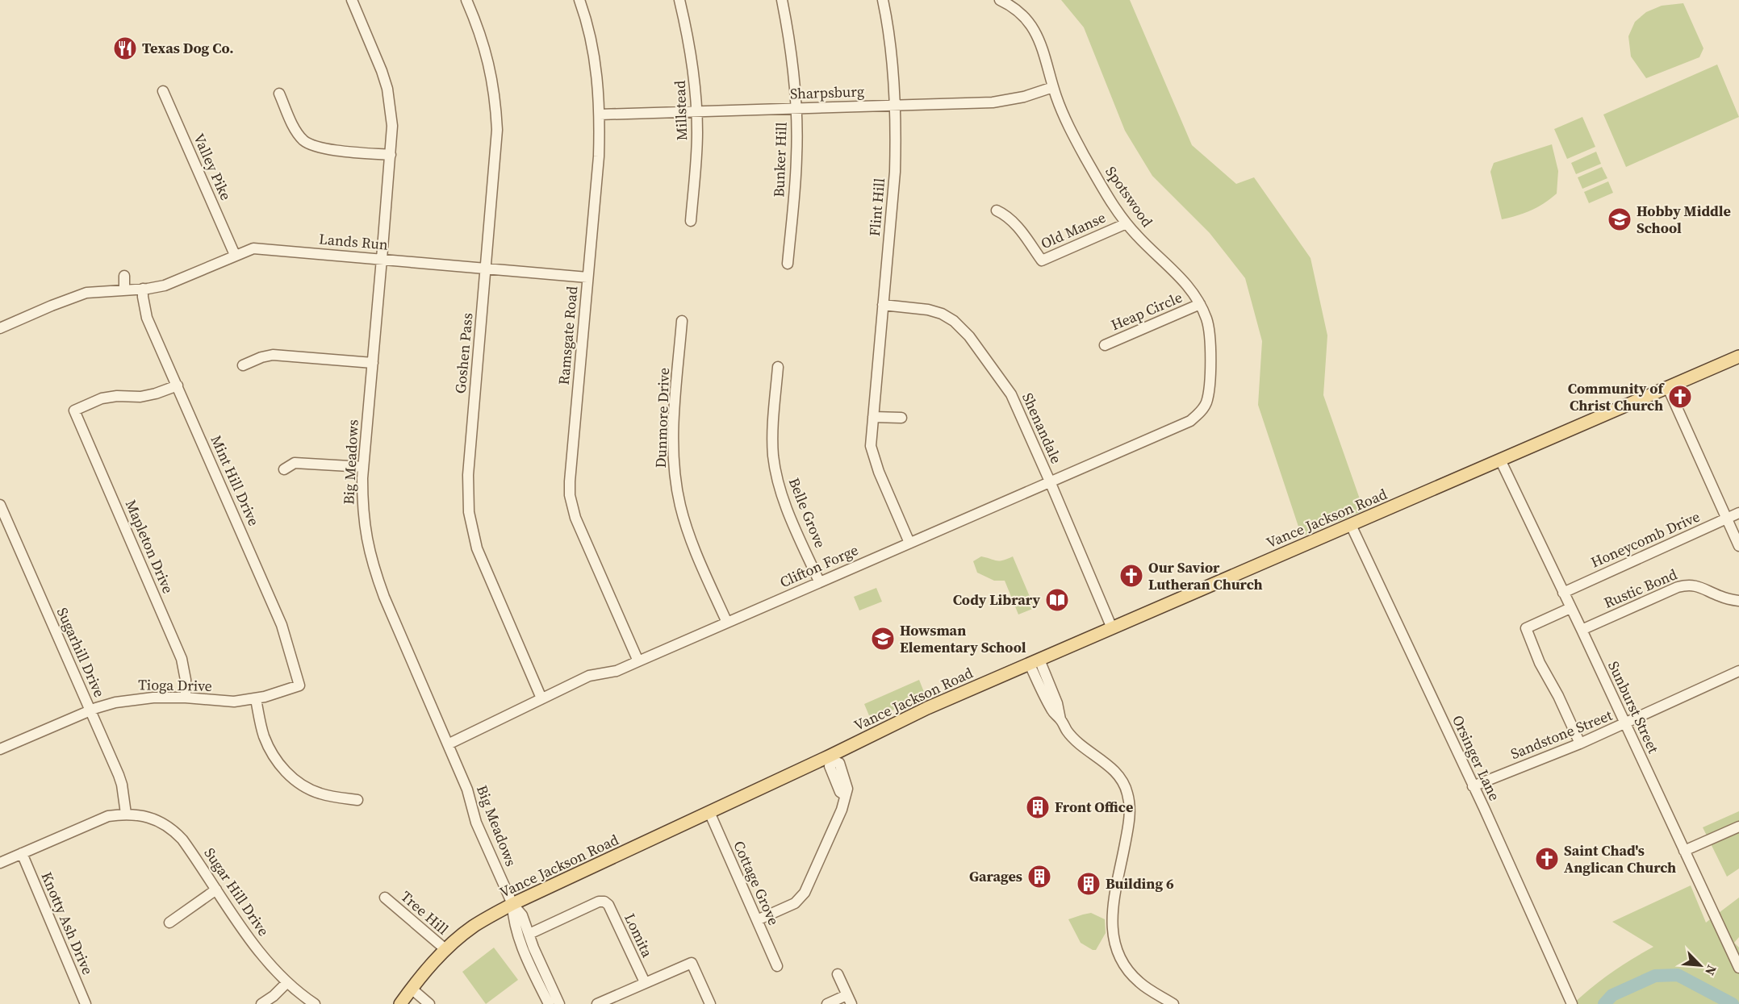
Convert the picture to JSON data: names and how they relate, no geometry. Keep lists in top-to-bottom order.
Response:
{
  "streets": {
    "main road": ["Vance Jackson Road"],
    "street": [
      "Sharpsburg",
      "Millstead",
      "Bunker Hill",
      "Valley Pike",
      "Spotswood",
      "Flint Hill",
      "Old Manse",
      "Lands Run",
      "Heap Circle",
      "Ramsgate Road",
      "Goshen Pass",
      "Dunmore Drive",
      "Shenandale",
      "Big Meadows",
      "Mint Hill Drive",
      "Belle Grove",
      "Honeycomb Drive",
      "Mapleton Drive",
      "Clifton Forge",
      "Rustic Bond",
      "Sugarhill Drive",
      "Tioga Drive",
      "Sunburst Street",
      "Sandstone Street",
      "Orsinger Lane",
      "Cottage Grove",
      "Sugar Hill Drive",
      "Tree Hill",
      "Knotty Ash Drive",
      "Lomita"
    ]
  },
  "crossings": [
    ["Sharpsburg", "Millstead"],
    ["Sharpsburg", "Bunker Hill"],
    ["Sharpsburg", "Spotswood"],
    ["Sharpsburg", "Flint Hill"],
    ["Sharpsburg", "Ramsgate Road"],
    ["Valley Pike", "Lands Run"],
    ["Spotswood", "Old Manse"],
    ["Spotswood", "Heap Circle"],
    ["Spotswood", "Clifton Forge"],
    ["Flint Hill", "Shenandale"],
    ["Flint Hill", "Clifton Forge"],
    ["Lands Run", "Ramsgate Road"],
    ["Lands Run", "Goshen Pass"],
    ["Lands Run", "Big Meadows"],
    ["Lands Run", "Mint Hill Drive"],
    ["Ramsgate Road", "Clifton Forge"],
    ["Goshen Pass", "Clifton Forge"],
    ["Dunmore Drive", "Clifton Forge"],
    ["Shenandale", "Vance Jackson Road"],
    ["Shenandale", "Clifton Forge"],
    ["Big Meadows", "Vance Jackson Road"],
    ["Big Meadows", "Clifton Forge"],
    ["Big Meadows", "Lomita"],
    ["Mint Hill Drive", "Mapleton Drive"],
    ["Mint Hill Drive", "Tioga Drive"],
    ["Belle Grove", "Clifton Forge"],
    ["Vance Jackson Road", "Sunburst Street"],
    ["Vance Jackson Road", "Orsinger Lane"],
    ["Vance Jackson Road", "Cottage Grove"],
    ["Vance Jackson Road", "Tree Hill"],
    ["Honeycomb Drive", "Sunburst Street"],
    ["Mapleton Drive", "Tioga Drive"],
    ["Rustic Bond", "Sunburst Street"],
    ["Sugarhill Drive", "Tioga Drive"],
    ["Sugarhill Drive", "Sugar Hill Drive"],
    ["Sunburst Street", "Sandstone Street"],
    ["Sandstone Street", "Orsinger Lane"]
  ],
  "places": {
    "restaurant": ["Texas Dog Co."],
    "school or university": ["Hobby Middle School", "Howsman Elementary School"],
    "church": ["Community of Christ Church", "Our Savior Lutheran Church", "Saint Chad's Anglican Church"],
    "library": ["Cody Library"],
    "building": ["Front Office", "Garages", "Building 6"]
  },
  "north": "bottom right"
}
